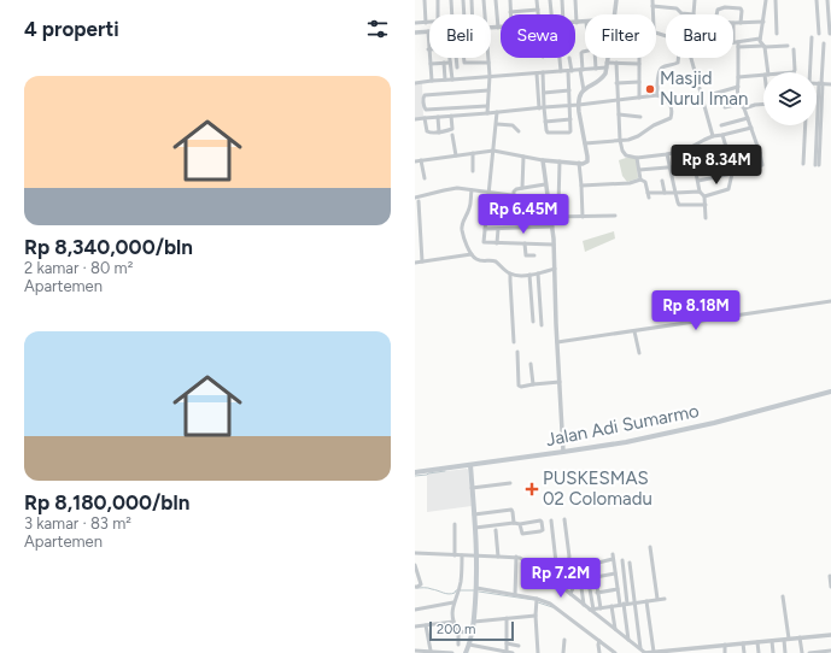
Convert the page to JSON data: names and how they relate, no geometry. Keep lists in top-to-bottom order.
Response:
{
  "streets": {
    "main road": ["Jalan Adi Sumarmo"]
  },
  "places": {
    "other": ["Masjid Nurul Iman"],
    "health": ["PUSKESMAS 02 Colomadu"]
  },
  "scale_bar": "200 m",
  "page": {
    "heading": "4 properti",
    "chip": [
      "Beli",
      "Sewa",
      "Filter",
      "Baru"
    ],
    "list": [
      {
        "name": "Rp 8,340,000/bln",
        "note": "2 kamar · 80 m² · Apartemen"
      },
      {
        "name": "Rp 8,180,000/bln",
        "note": "3 kamar · 83 m² · Apartemen"
      }
    ],
    "price": [
      "Rp 8.34M",
      "Rp 6.45M",
      "Rp 8.18M",
      "Rp 7.2M"
    ],
    "scale": "200 m"
  }
}
